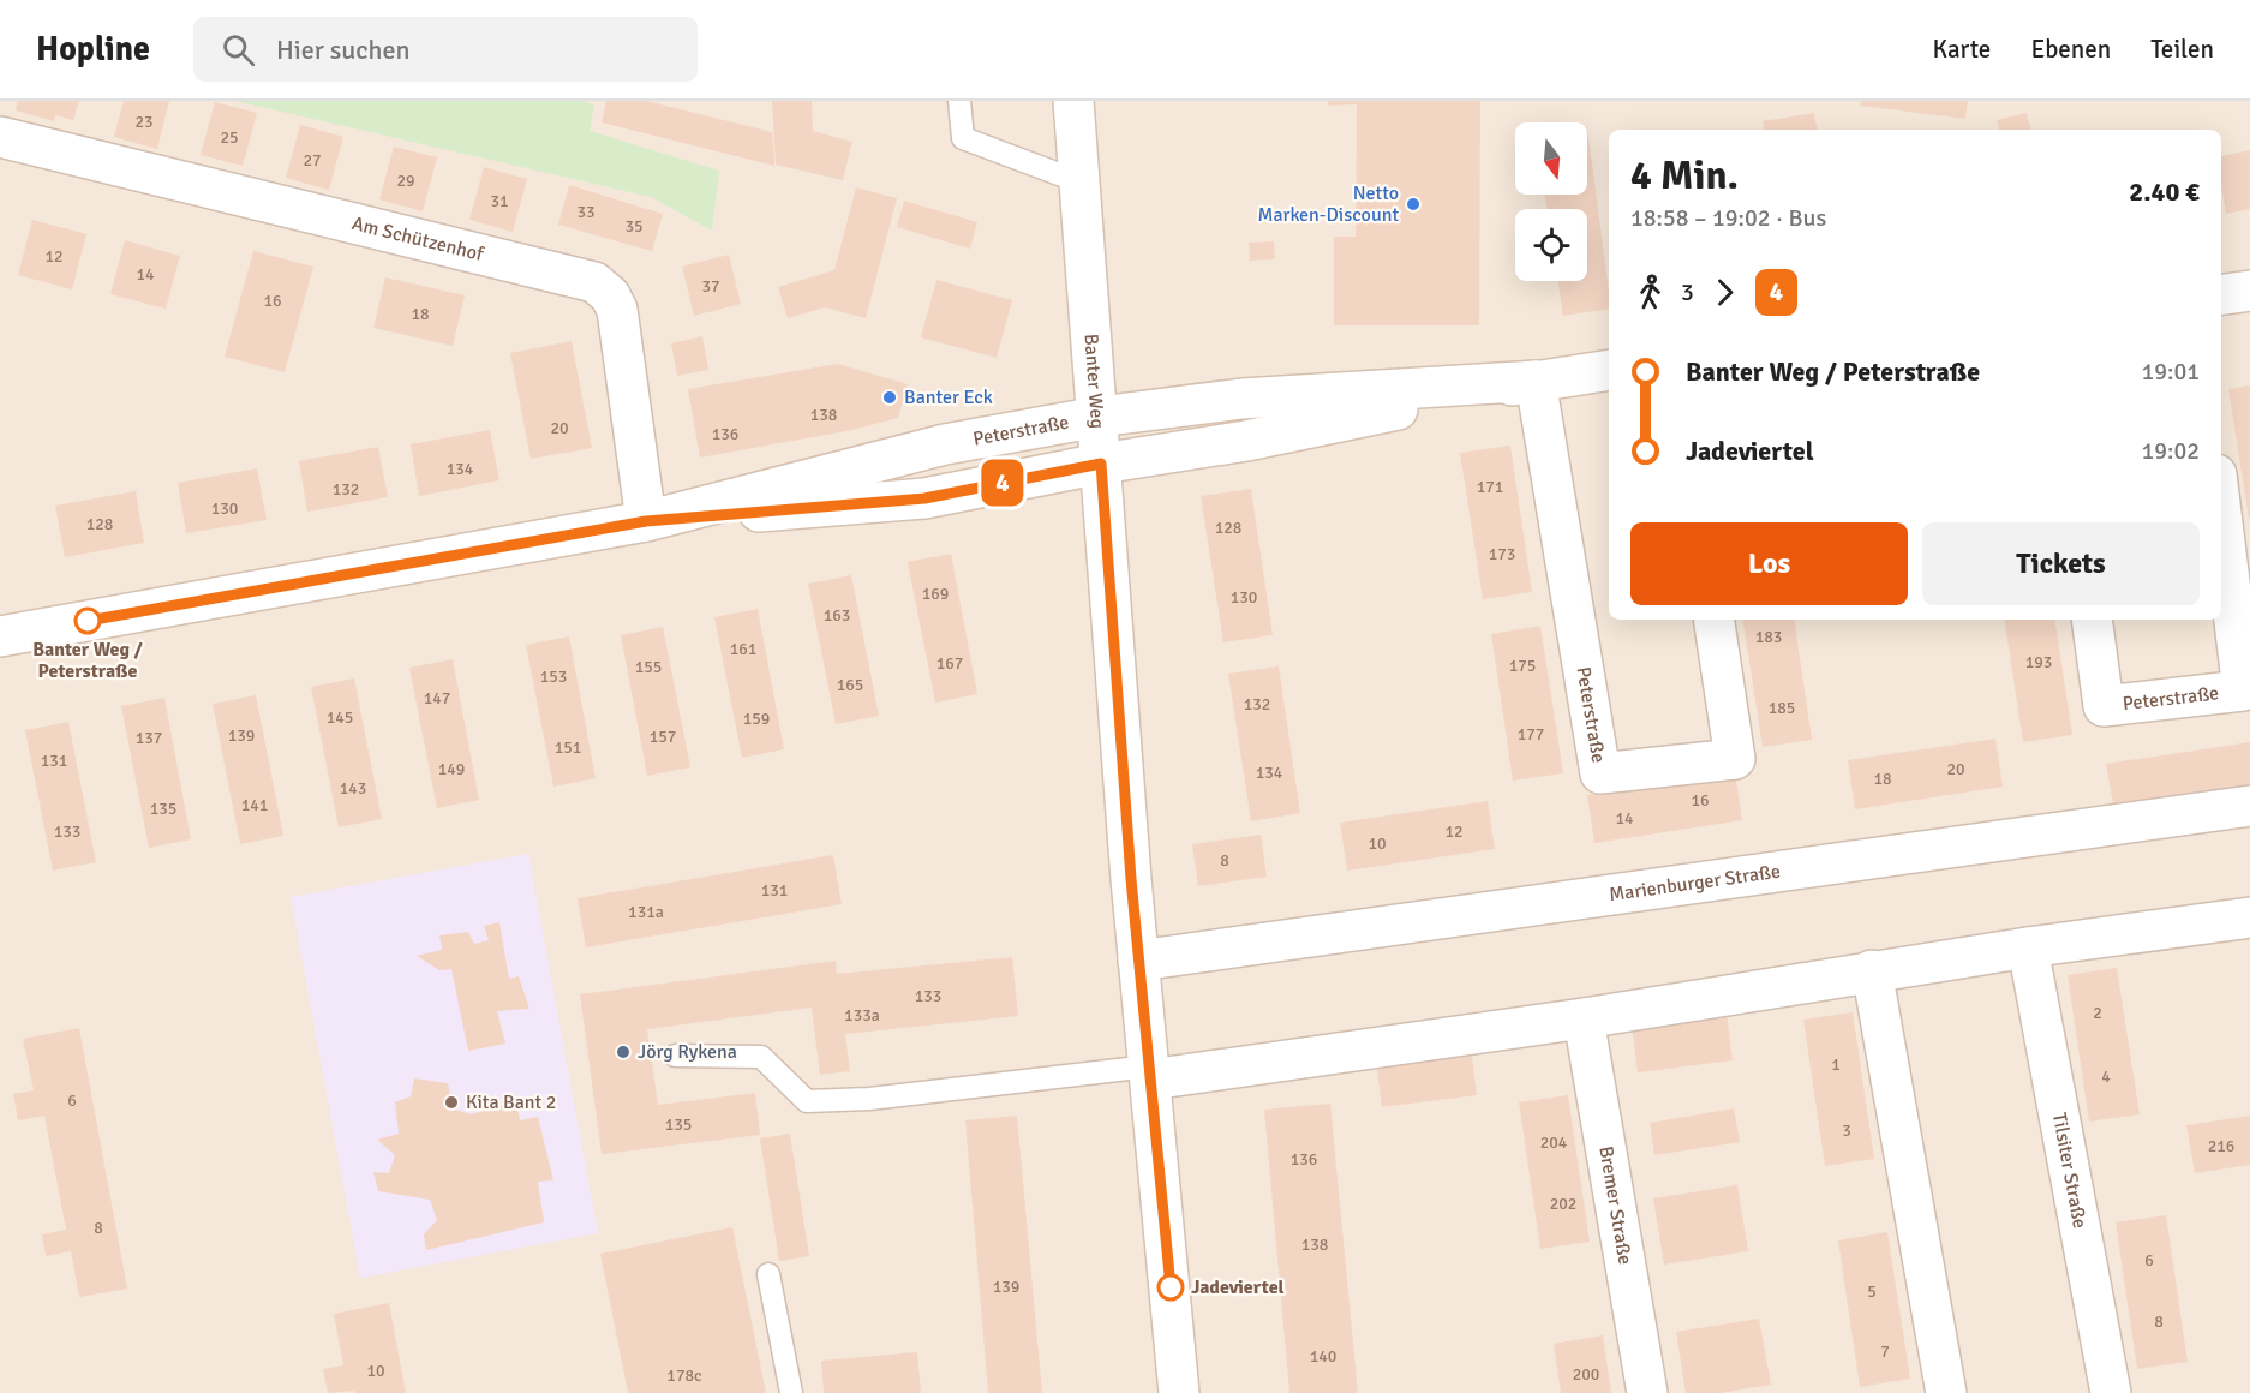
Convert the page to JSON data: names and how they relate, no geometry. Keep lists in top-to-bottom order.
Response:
{
  "streets": {
    "street": [
      "Am Schützenhof",
      "Banter Weg",
      "Peterstraße",
      "Marienburger Straße",
      "Tilsiter Straße",
      "Bremer Straße"
    ]
  },
  "crossings": [
    ["Am Schützenhof", "Peterstraße"],
    ["Banter Weg", "Peterstraße"],
    ["Banter Weg", "Marienburger Straße"]
  ],
  "places": [
    "Netto Marken-Discount",
    "Banter Eck",
    "Banter Weg / Peterstraße",
    "Jörg Rykena",
    "Kita Bant 2",
    "Jadeviertel"
  ],
  "lines": ["bus line 4"],
  "house_numbers": [
    "23",
    "25",
    "27",
    "29",
    "31",
    "33",
    "35",
    "12",
    "14",
    "37",
    "16",
    "18",
    "138",
    "20",
    "136",
    "134",
    "171",
    "132",
    "130",
    "128",
    "128",
    "173",
    "169",
    "130",
    "163",
    "183",
    "161",
    "193",
    "167",
    "175",
    "155",
    "153",
    "165",
    "147",
    "132",
    "185",
    "145",
    "159",
    "177",
    "139",
    "157",
    "137",
    "151",
    "131",
    "149",
    "20",
    "134",
    "18",
    "143",
    "16",
    "141",
    "135",
    "14",
    "133",
    "12",
    "10",
    "8",
    "131",
    "131a",
    "133",
    "2",
    "133a",
    "1",
    "4",
    "6",
    "135",
    "3",
    "204",
    "216",
    "136",
    "202",
    "8",
    "138",
    "6",
    "139",
    "5",
    "8",
    "7",
    "140",
    "10",
    "200",
    "178c"
  ],
  "north": "bottom",
  "page": {
    "header": "Hopline",
    "search": "Hier suchen",
    "nav": ["Karte", "Ebenen", "Teilen"],
    "on_map": "4",
    "heading": ["4 Min.", "18:58 – 19:02 · Bus", "2.40 €"],
    "legs": ["3", "4"],
    "list": [
      {
        "name": "Banter Weg / Peterstraße",
        "value": "19:01"
      },
      {
        "name": "Jadeviertel",
        "value": "19:02"
      }
    ],
    "buttons": ["Los", "Tickets"]
  }
}
